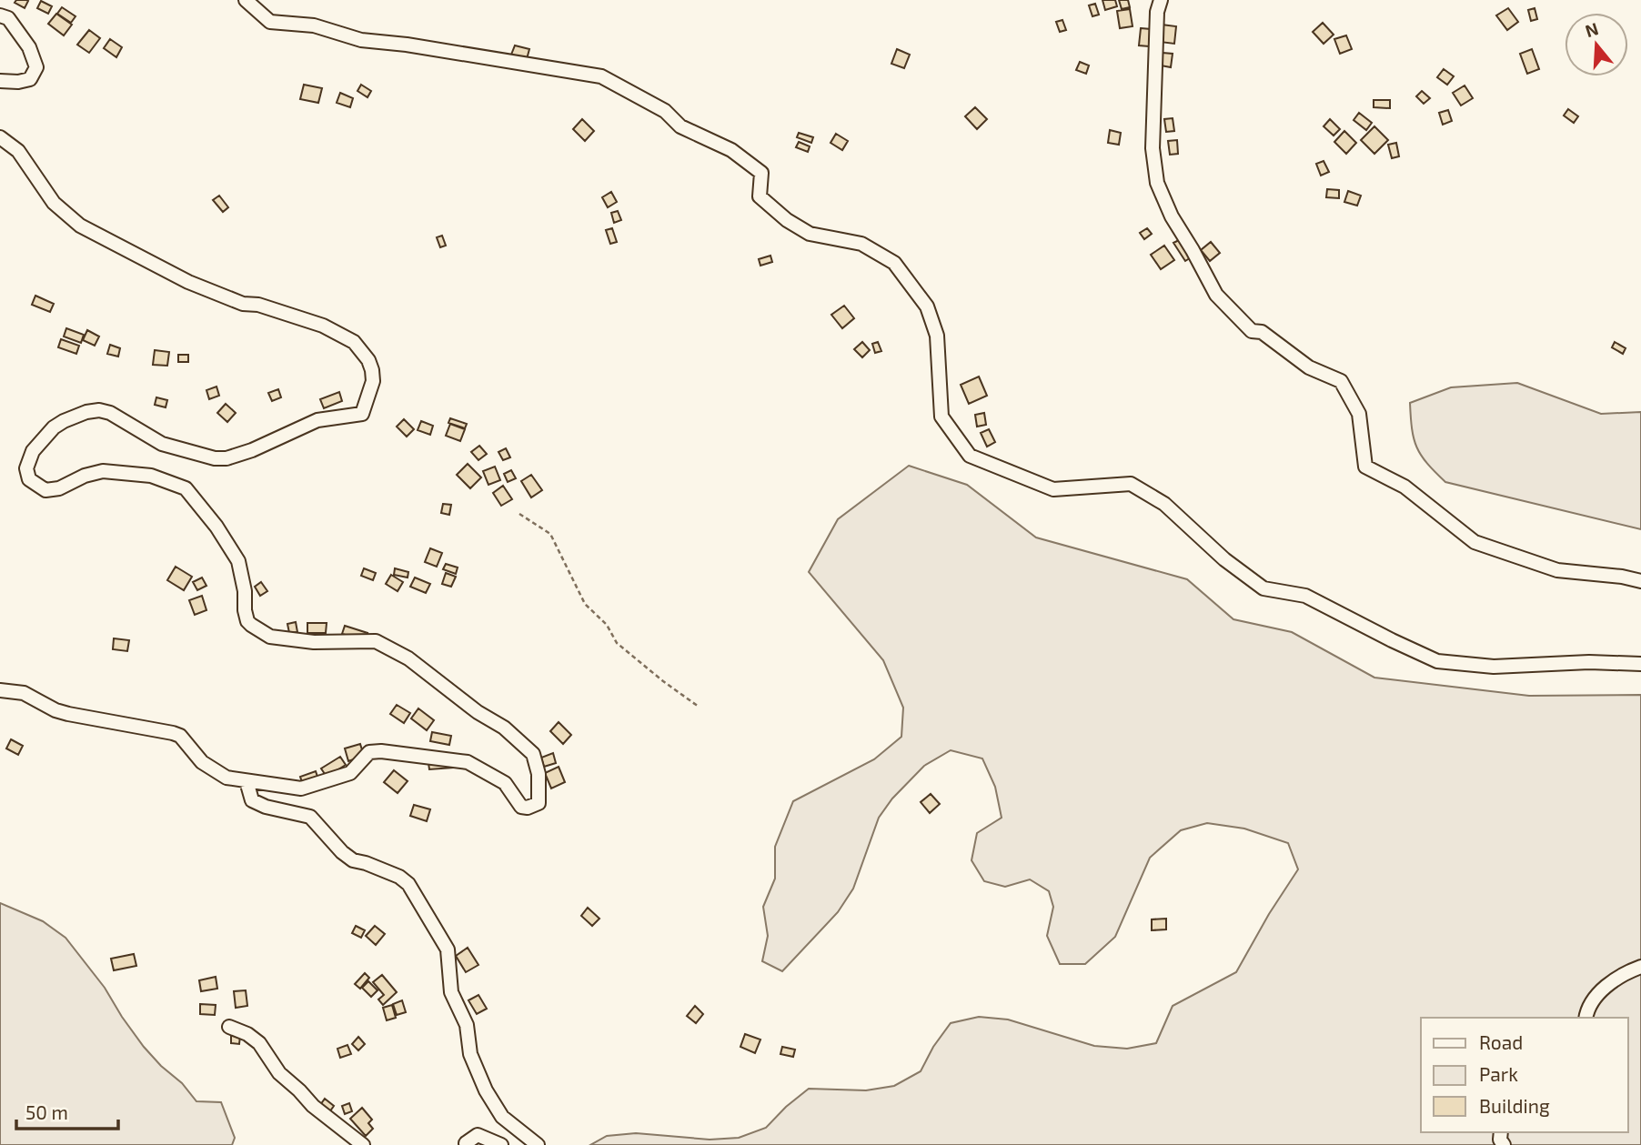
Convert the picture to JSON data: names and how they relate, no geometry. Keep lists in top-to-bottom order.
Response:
{
  "legend": ["Road", "Park", "Building"],
  "scale_bar": "50 m",
  "north": "top"
}
